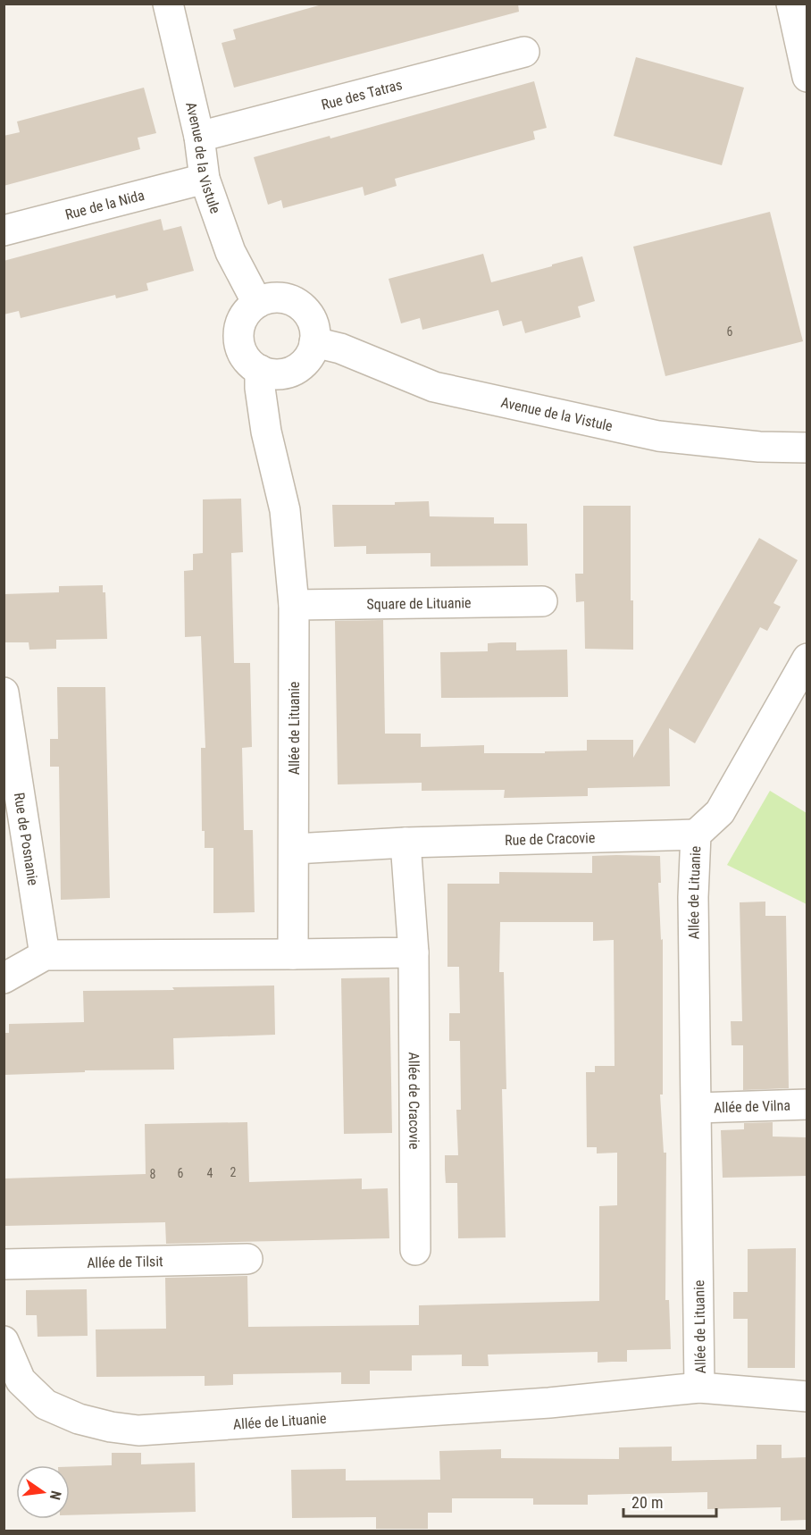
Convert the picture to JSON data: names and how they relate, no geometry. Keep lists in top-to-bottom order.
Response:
{
  "streets": {
    "street": [
      "Rue des Tatras",
      "Avenue de la Vistule",
      "Rue de la Nida",
      "Square de Lituanie",
      "Allée de Lituanie",
      "Rue de Cracovie",
      "Rue de Posnanie",
      "Allée de Cracovie",
      "Allée de Vilna",
      "Allée de Tilsit"
    ]
  },
  "crossings": [
    ["Rue des Tatras", "Avenue de la Vistule"],
    ["Avenue de la Vistule", "Rue de la Nida"],
    ["Avenue de la Vistule", "Allée de Lituanie"],
    ["Square de Lituanie", "Allée de Lituanie"],
    ["Allée de Lituanie", "Rue de Cracovie"],
    ["Allée de Lituanie", "Allée de Vilna"],
    ["Rue de Cracovie", "Allée de Cracovie"]
  ],
  "house_numbers": [
    "6",
    "2",
    "6",
    "4",
    "8"
  ],
  "scale_bar": "20 m",
  "north": "right"
}
